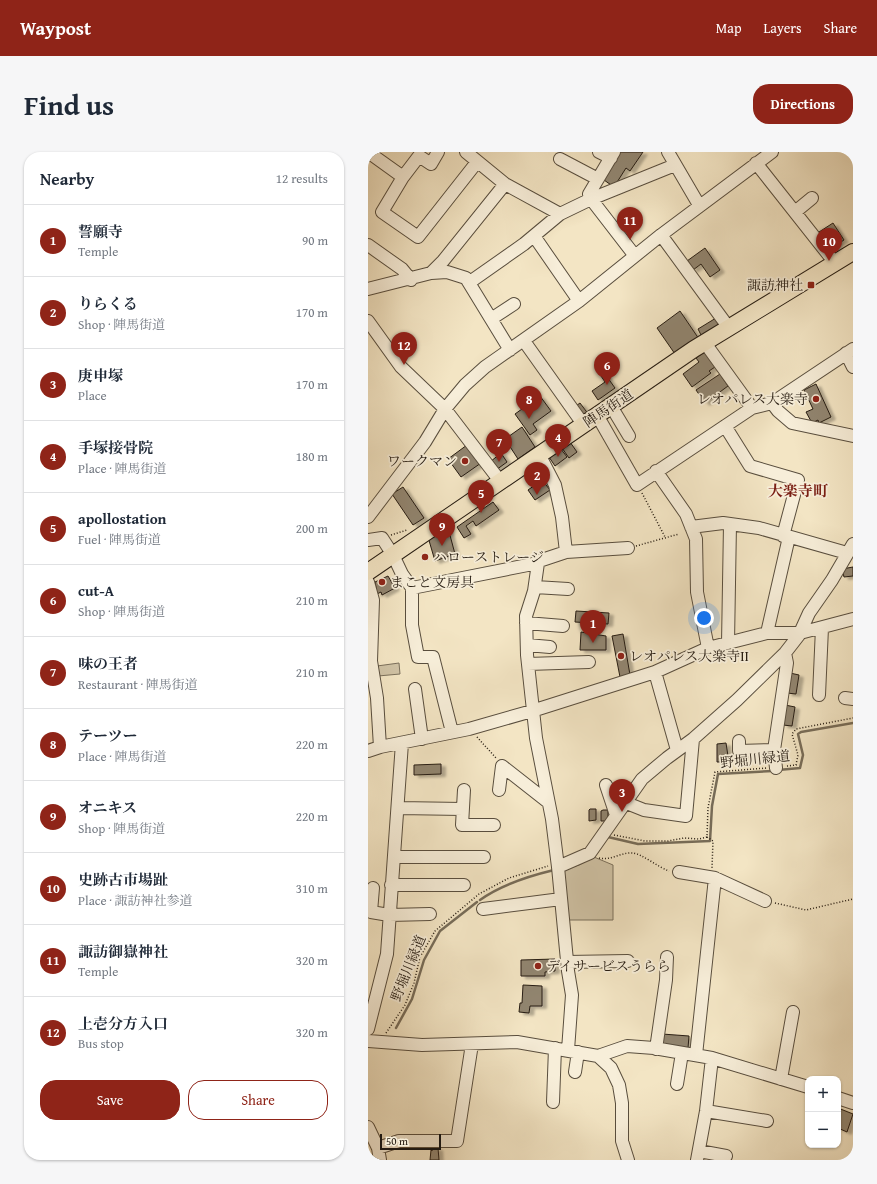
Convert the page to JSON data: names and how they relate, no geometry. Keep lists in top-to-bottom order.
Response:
{
  "streets": {
    "main road": ["陣馬街道"],
    "path": ["野堀川緑道"]
  },
  "districts": ["大楽寺町"],
  "places": {
    "transit": ["諏訪神社"],
    "other": [
      "レオパレス大楽寺",
      "ワークマン",
      "ハローストレージ",
      "まこと文房具",
      "レオパレス大楽寺Ⅱ",
      "デイサービスうらら"
    ]
  },
  "scale_bar": "50 m",
  "page": {
    "header": "Waypost",
    "nav": ["Map", "Layers", "Share"],
    "title": "Find us",
    "buttons": [
      "Directions",
      ["Save", "Share"]
    ],
    "heading": ["Nearby", "12 results"],
    "list": [
      {
        "mark": "1",
        "name": "誓願寺",
        "note": "Temple",
        "value": "90 m"
      },
      {
        "mark": "2",
        "name": "りらくる",
        "note": "Shop · 陣馬街道",
        "value": "170 m"
      },
      {
        "mark": "3",
        "name": "庚申塚",
        "note": "Place",
        "value": "170 m"
      },
      {
        "mark": "4",
        "name": "手塚接骨院",
        "note": "Place · 陣馬街道",
        "value": "180 m"
      },
      {
        "mark": "5",
        "name": "apollostation",
        "note": "Fuel · 陣馬街道",
        "value": "200 m"
      },
      {
        "mark": "6",
        "name": "cut-A",
        "note": "Shop · 陣馬街道",
        "value": "210 m"
      },
      {
        "mark": "7",
        "name": "味の王者",
        "note": "Restaurant · 陣馬街道",
        "value": "210 m"
      },
      {
        "mark": "8",
        "name": "テーツー",
        "note": "Place · 陣馬街道",
        "value": "220 m"
      },
      {
        "mark": "9",
        "name": "オニキス",
        "note": "Shop · 陣馬街道",
        "value": "220 m"
      },
      {
        "mark": "10",
        "name": "史跡古市場趾",
        "note": "Place · 諏訪神社参道",
        "value": "310 m"
      },
      {
        "mark": "11",
        "name": "諏訪御嶽神社",
        "note": "Temple",
        "value": "320 m"
      },
      {
        "mark": "12",
        "name": "上壱分方入口",
        "note": "Bus stop",
        "value": "320 m"
      }
    ],
    "pins": [
      "11",
      "10",
      "12",
      "6",
      "8",
      "4",
      "7",
      "2",
      "5",
      "9",
      "1",
      "3"
    ],
    "map_buttons": ["+", "−"],
    "scale": "50 m"
  }
}
